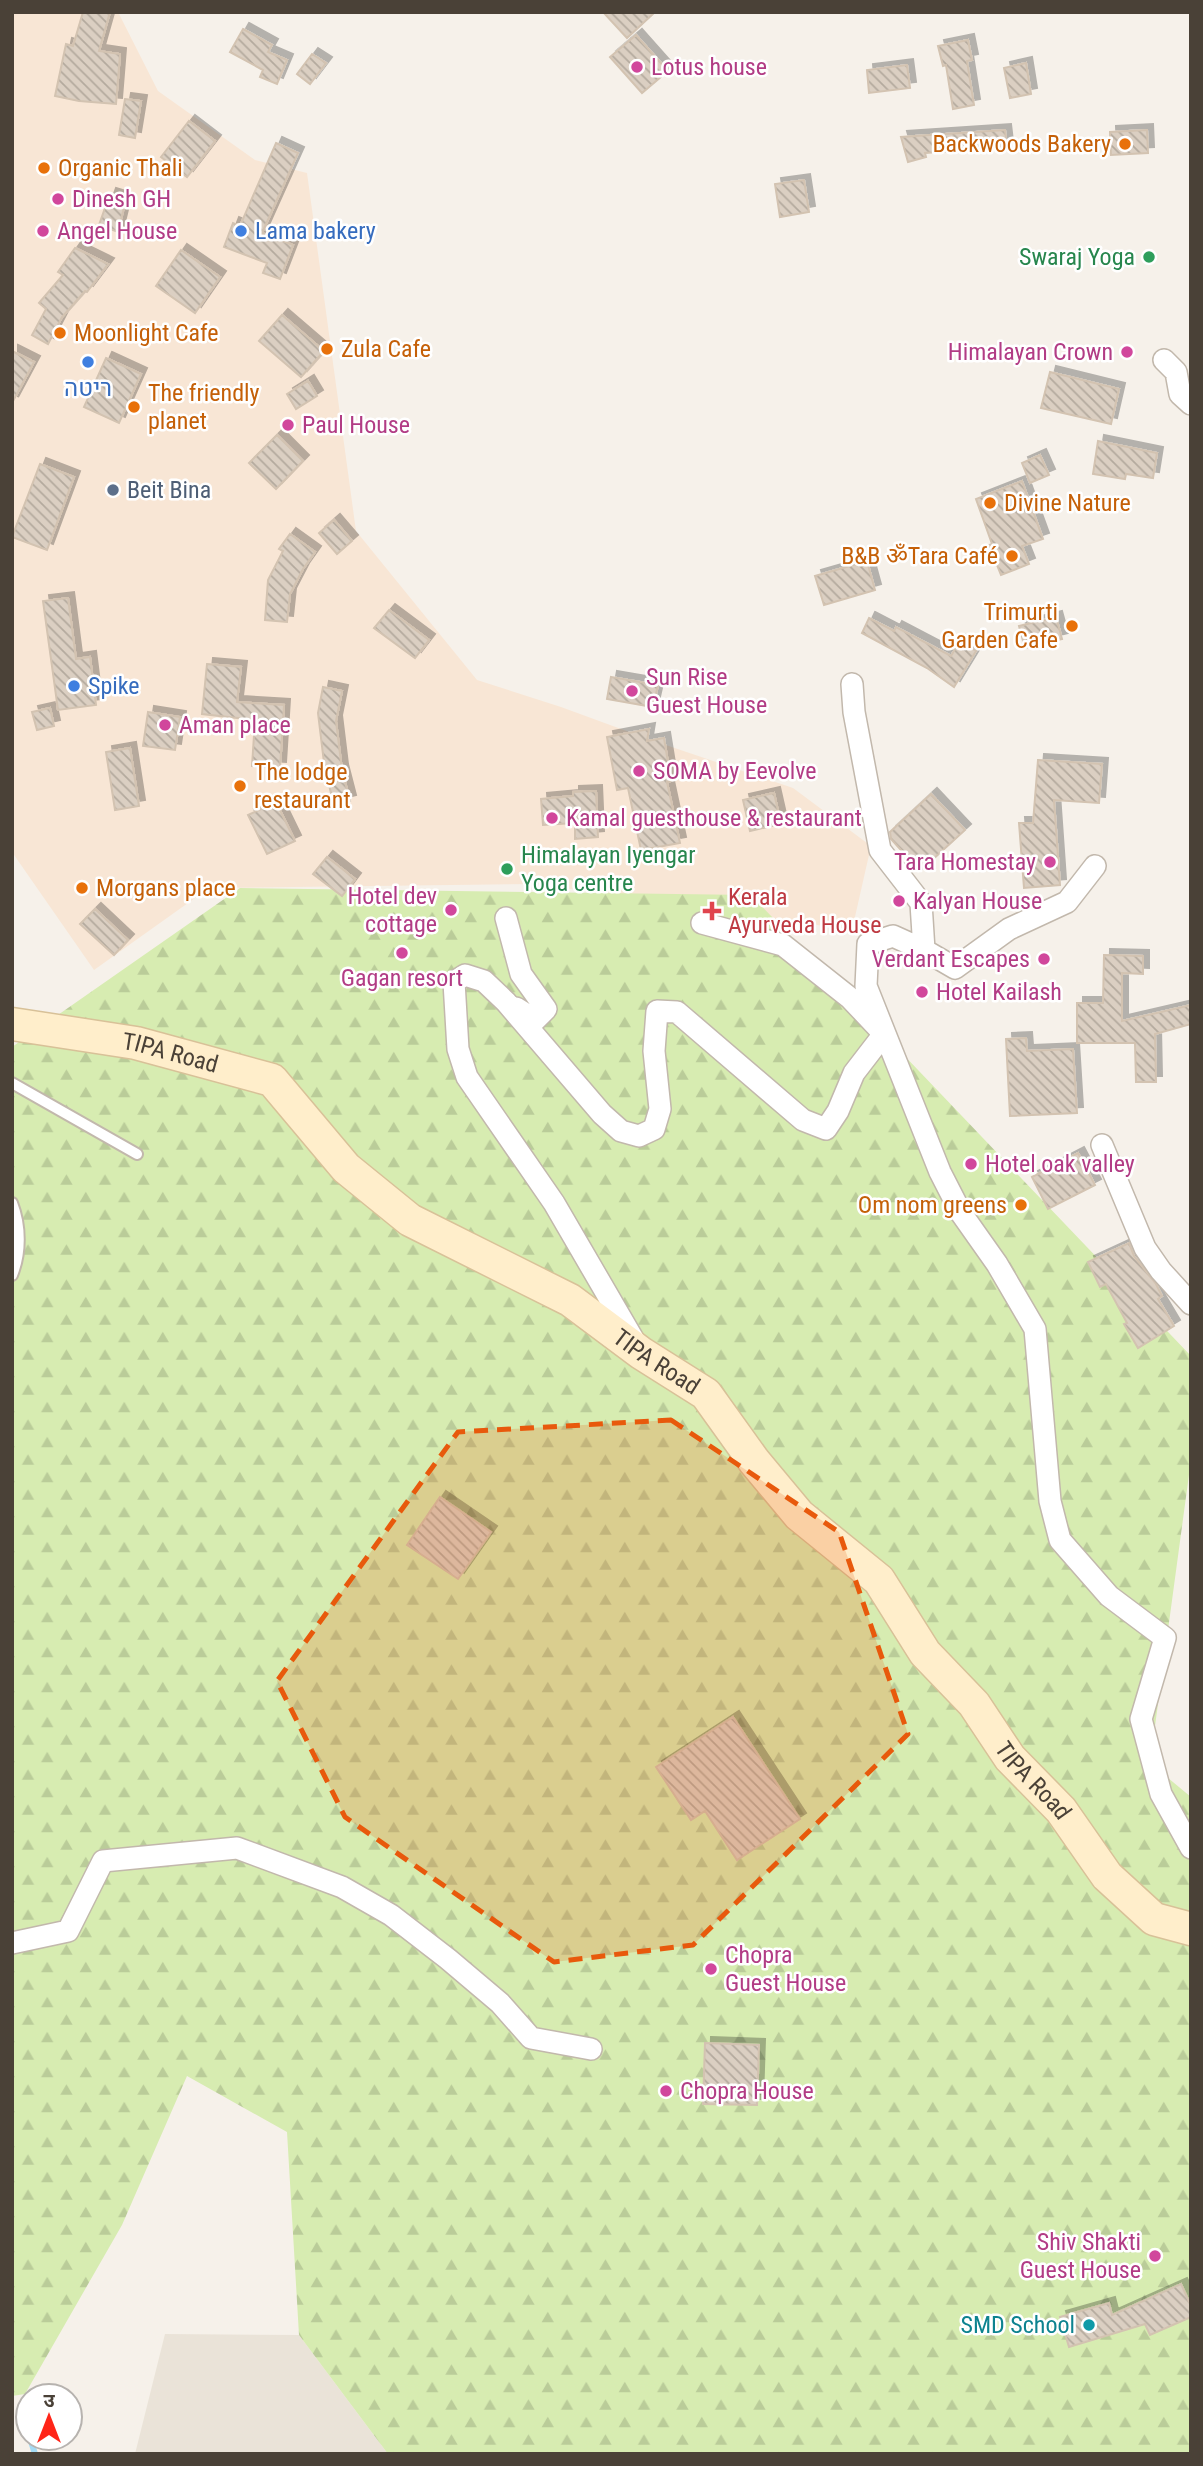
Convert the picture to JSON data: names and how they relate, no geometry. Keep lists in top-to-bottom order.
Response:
{
  "streets": {
    "street": ["TIPA Road"]
  },
  "places": {
    "other": [
      "Lotus house",
      "Backwoods Bakery",
      "Organic Thali",
      "Dinesh GH",
      "Angel House",
      "Lama bakery",
      "Swaraj Yoga",
      "Moonlight Cafe",
      "Zula Cafe",
      "Himalayan Crown",
      "ריטה",
      "The friendly planet",
      "Paul House",
      "Beit Bina",
      "Divine Nature",
      "B&B ॐTara Café",
      "Trimurti Garden Cafe",
      "Spike",
      "Sun Rise Guest House",
      "Aman place",
      "SOMA by Eevolve",
      "The lodge restaurant",
      "Kamal guesthouse & restaurant",
      "Tara Homestay",
      "Himalayan Iyengar Yoga centre",
      "Morgans place",
      "Kalyan House",
      "Hotel dev cottage",
      "Gagan resort",
      "Verdant Escapes",
      "Hotel Kailash",
      "Hotel oak valley",
      "Om nom greens",
      "Chopra Guest House",
      "Chopra House",
      "Shiv Shakti Guest House",
      "SMD School"
    ],
    "health": ["Kerala Ayurveda House"]
  },
  "north": "top"
}
